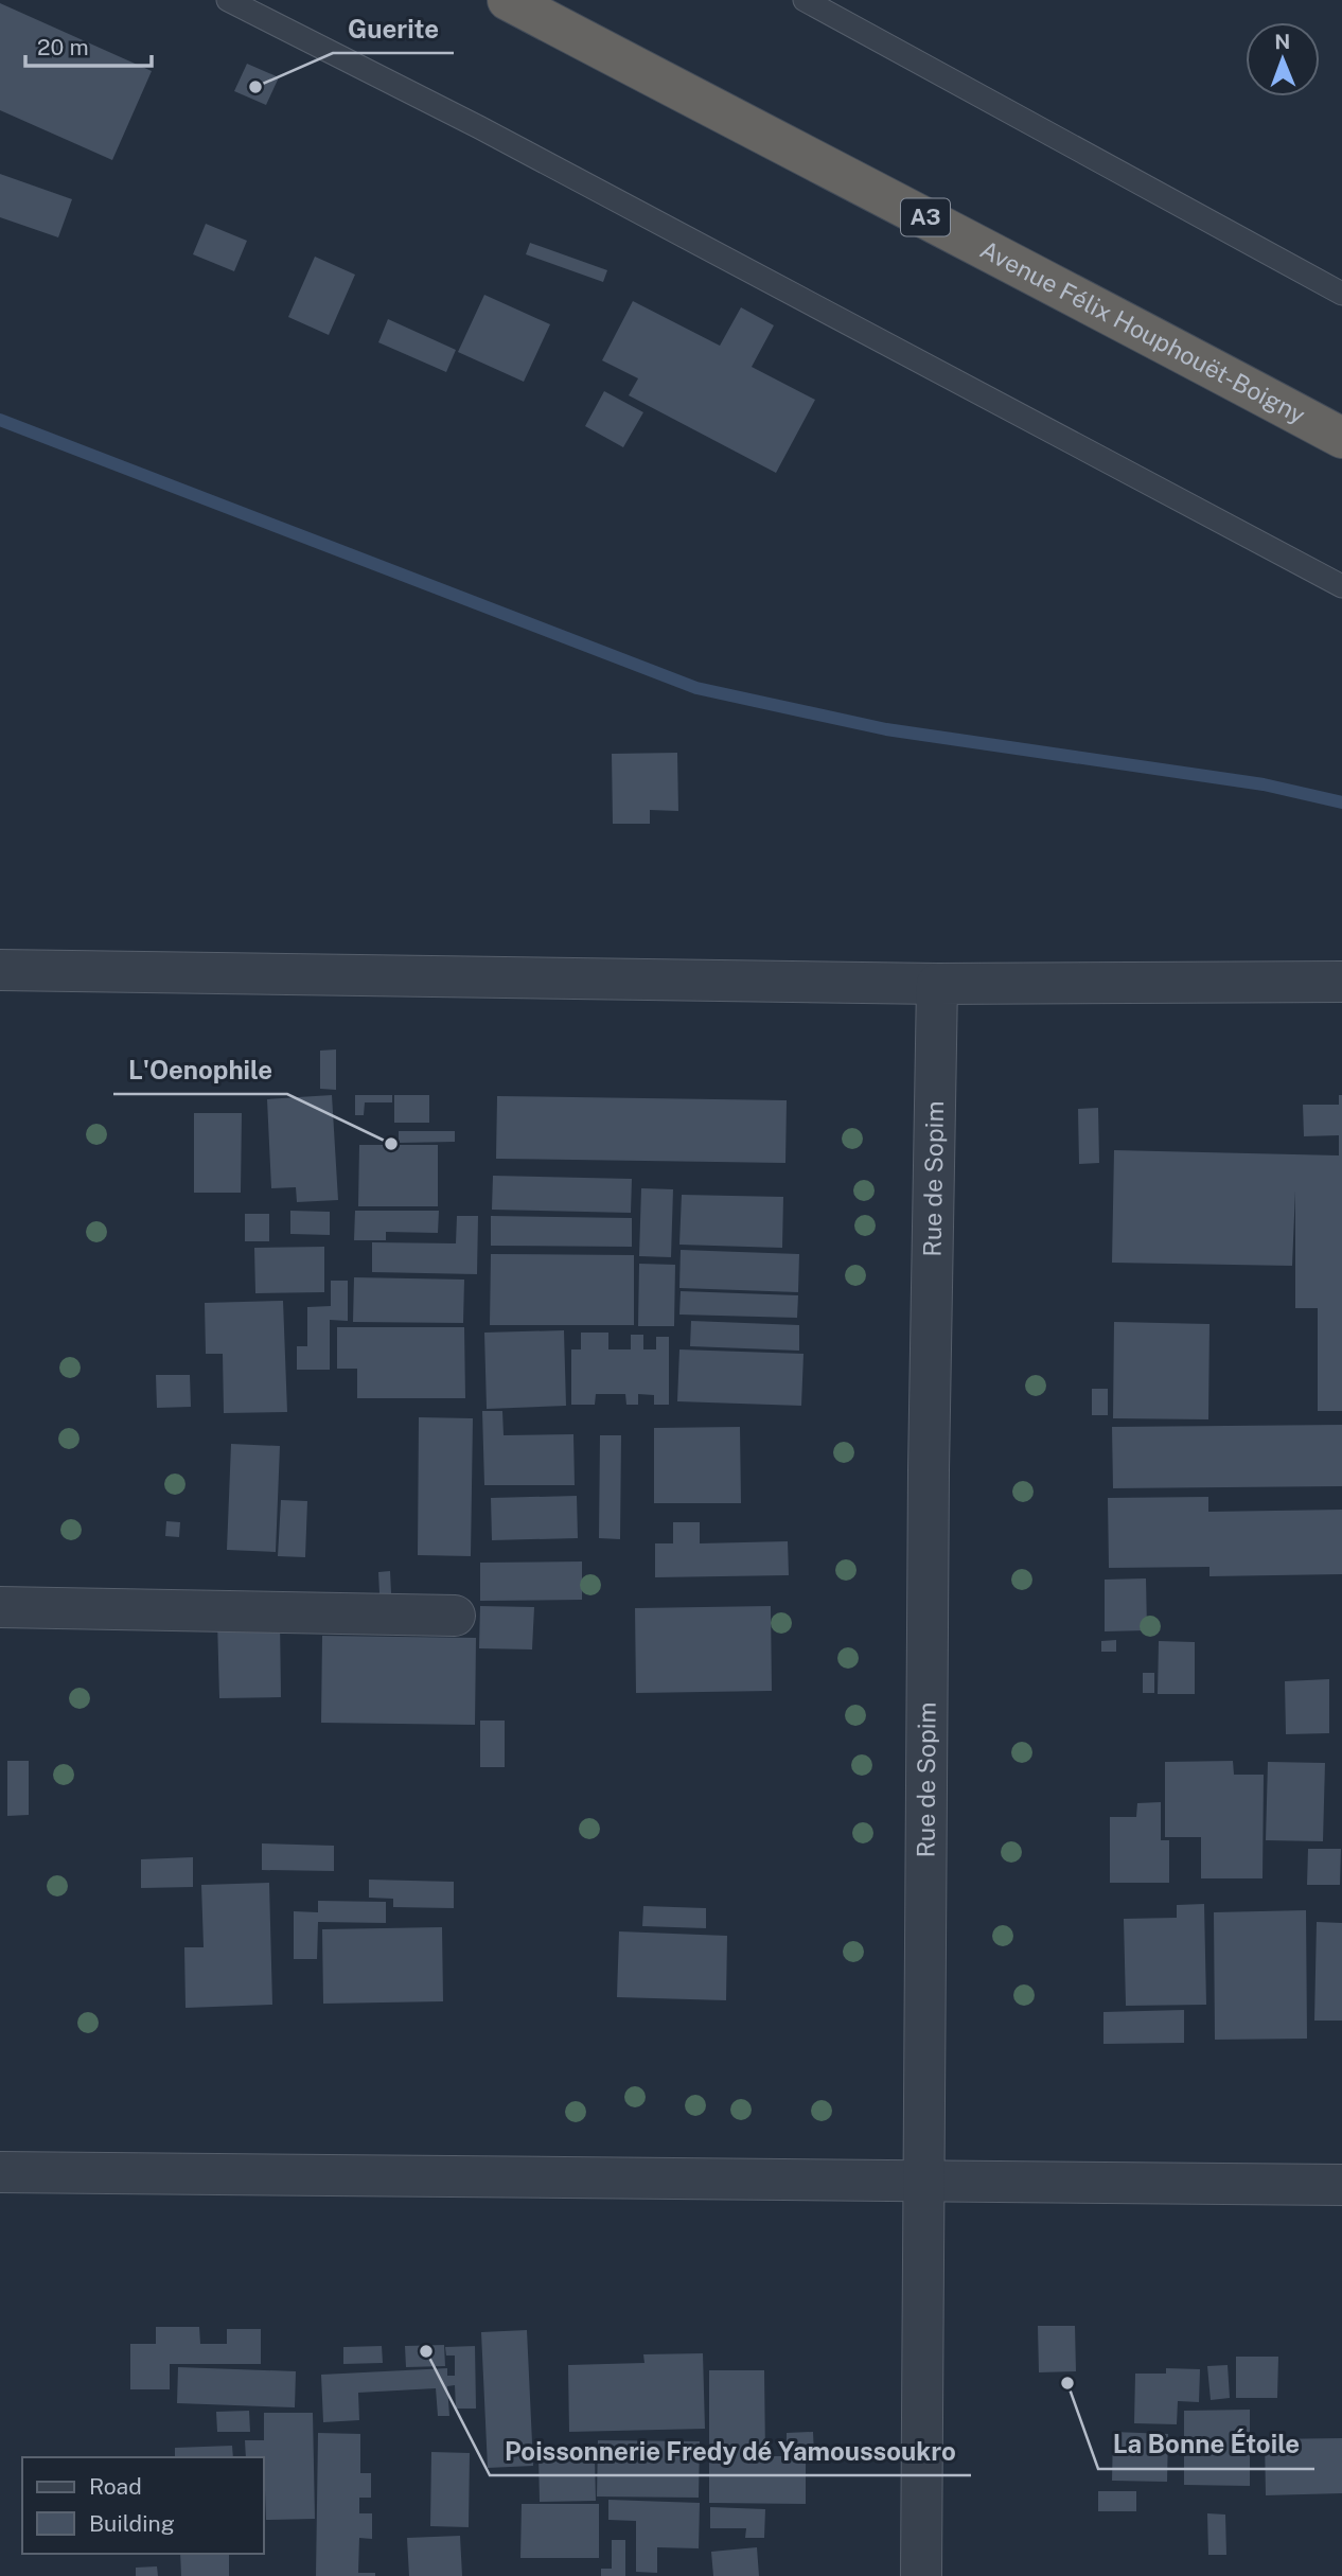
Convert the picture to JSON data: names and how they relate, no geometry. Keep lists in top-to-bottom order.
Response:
{
  "streets": {
    "highway": ["A3", "Avenue Félix Houphouët-Boigny"],
    "street": ["Rue de Sopim"]
  },
  "places": [
    "Guerite",
    "L'Oenophile",
    "Poissonnerie Fredy dé Yamoussoukro",
    "La Bonne Étoile"
  ],
  "legend": ["Road", "Building"],
  "scale_bar": "20 m",
  "north": "top"
}
